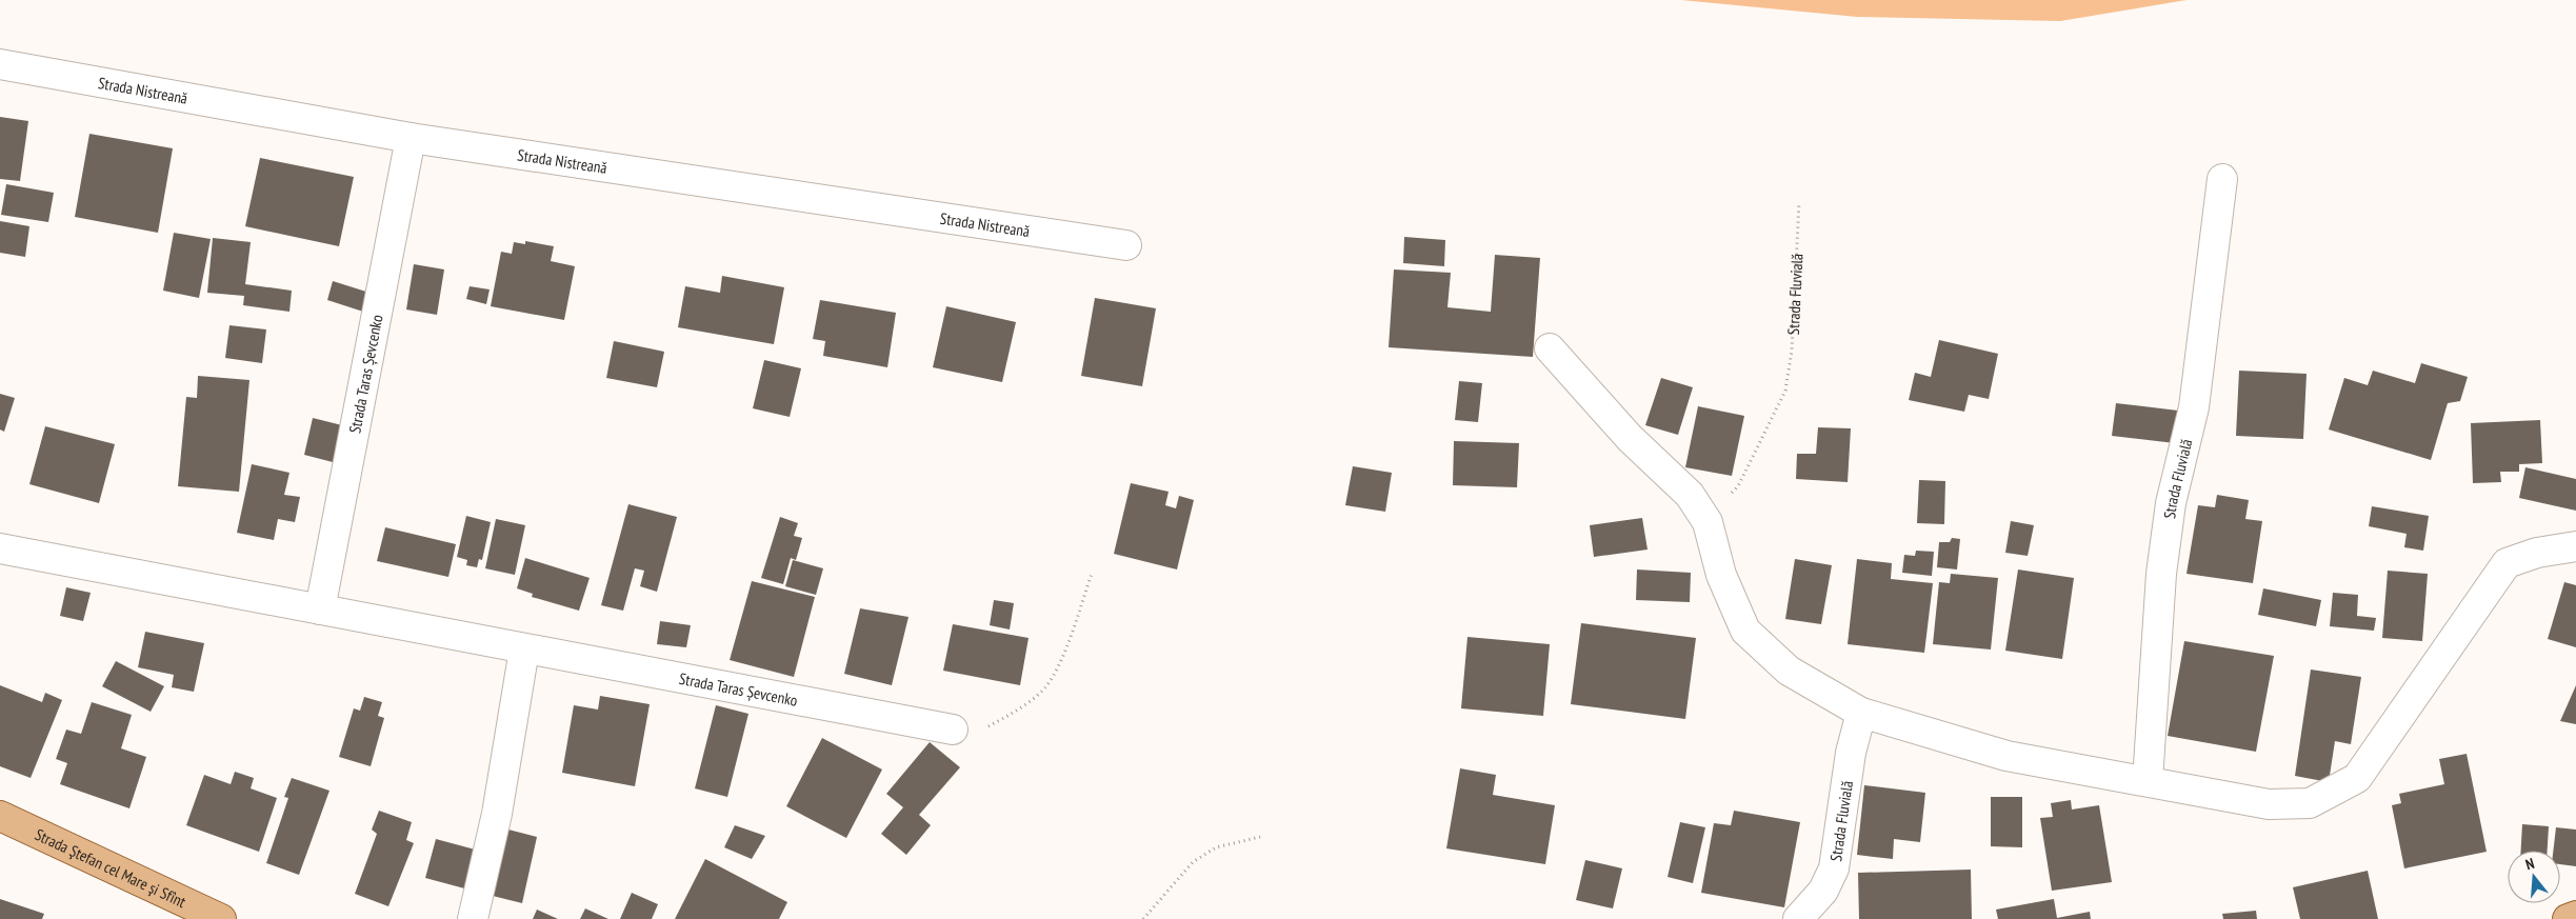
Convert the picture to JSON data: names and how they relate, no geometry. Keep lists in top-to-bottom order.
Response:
{
  "streets": {
    "main road": ["Strada Ştefan cel Mare şi Sfînt"],
    "street": ["Strada Nistreană", "Strada Fluvială", "Strada Taras Șevcenko"]
  },
  "crossings": [
    ["Strada Nistreană", "Strada Taras Șevcenko"]
  ],
  "north": "top"
}
